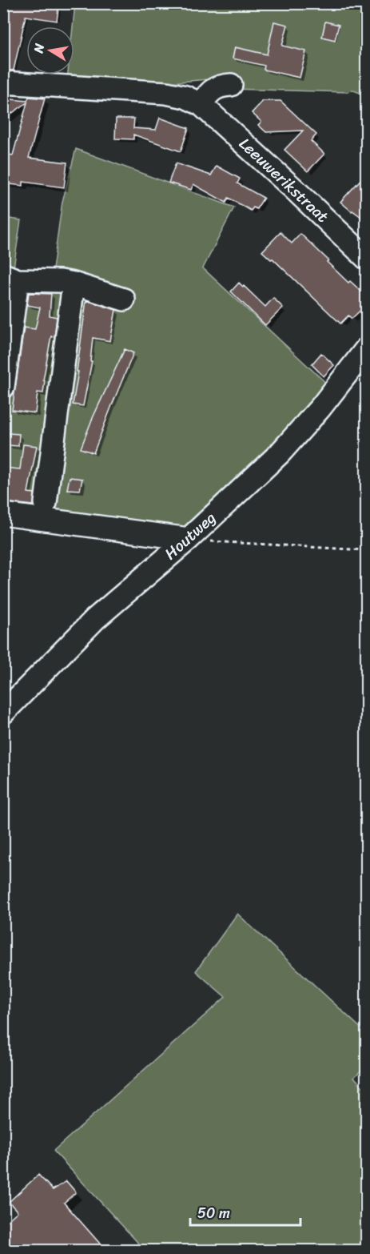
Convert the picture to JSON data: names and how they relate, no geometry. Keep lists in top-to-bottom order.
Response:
{
  "streets": {
    "street": ["Leeuwerikstraat", "Houtweg"]
  },
  "scale_bar": "50 m",
  "north": "left"
}
